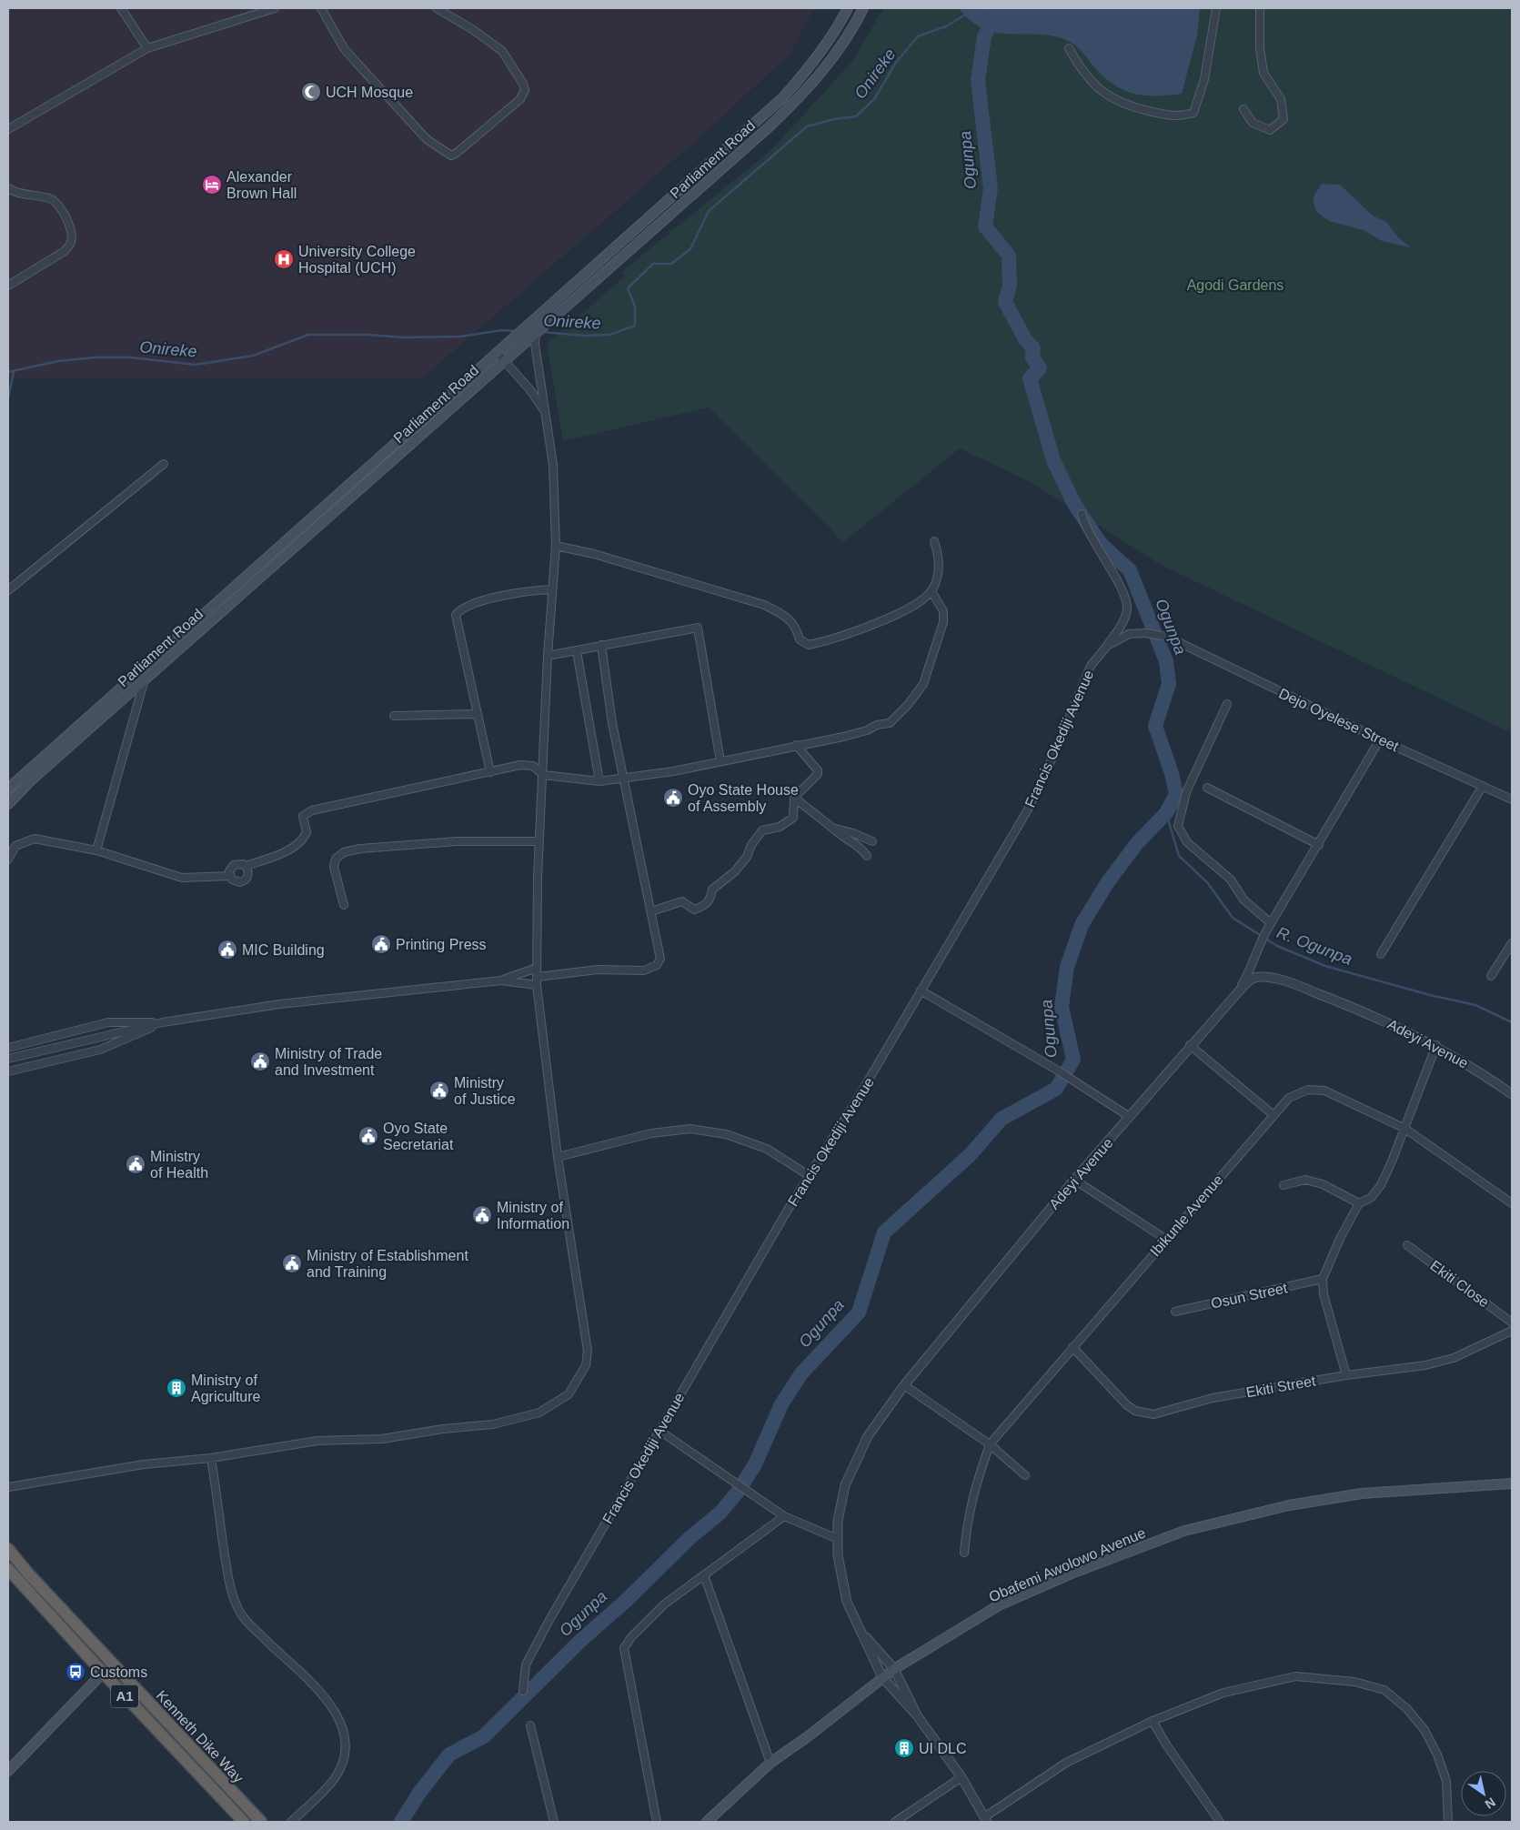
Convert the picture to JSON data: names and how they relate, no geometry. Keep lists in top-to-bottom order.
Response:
{
  "streets": {
    "highway": ["A1", "Kenneth Dike Way"],
    "main road": ["Parliament Road", "Obafemi Awolowo Avenue"],
    "street": [
      "Dejo Oyelese Street",
      "Francis Okediji Avenue",
      "Adeyi Avenue",
      "Ibikunle Avenue",
      "Ekiti Close",
      "Osun Street",
      "Ekiti Street"
    ]
  },
  "crossings": [
    ["Dejo Oyelese Street", "Francis Okediji Avenue"],
    ["Adeyi Avenue", "Obafemi Awolowo Avenue"],
    ["Ibikunle Avenue", "Ekiti Street"]
  ],
  "water": ["Onireke", "Ogunpa", "R. Ogunpa"],
  "parks": ["Agodi Gardens"],
  "places": {
    "mosque": ["UCH Mosque"],
    "hotel": ["Alexander Brown Hall"],
    "hospital": ["University College Hospital (UCH)"],
    "public building": [
      "Oyo State House of Assembly",
      "Printing Press",
      "MIC Building",
      "Ministry of Trade and Investment",
      "Ministry of Justice",
      "Oyo State Secretariat",
      "Ministry of Health",
      "Ministry of Information",
      "Ministry of Establishment and Training"
    ],
    "building": ["Ministry of Agriculture", "UI DLC"],
    "bus stop": ["Customs"]
  },
  "north": "bottom right"
}
